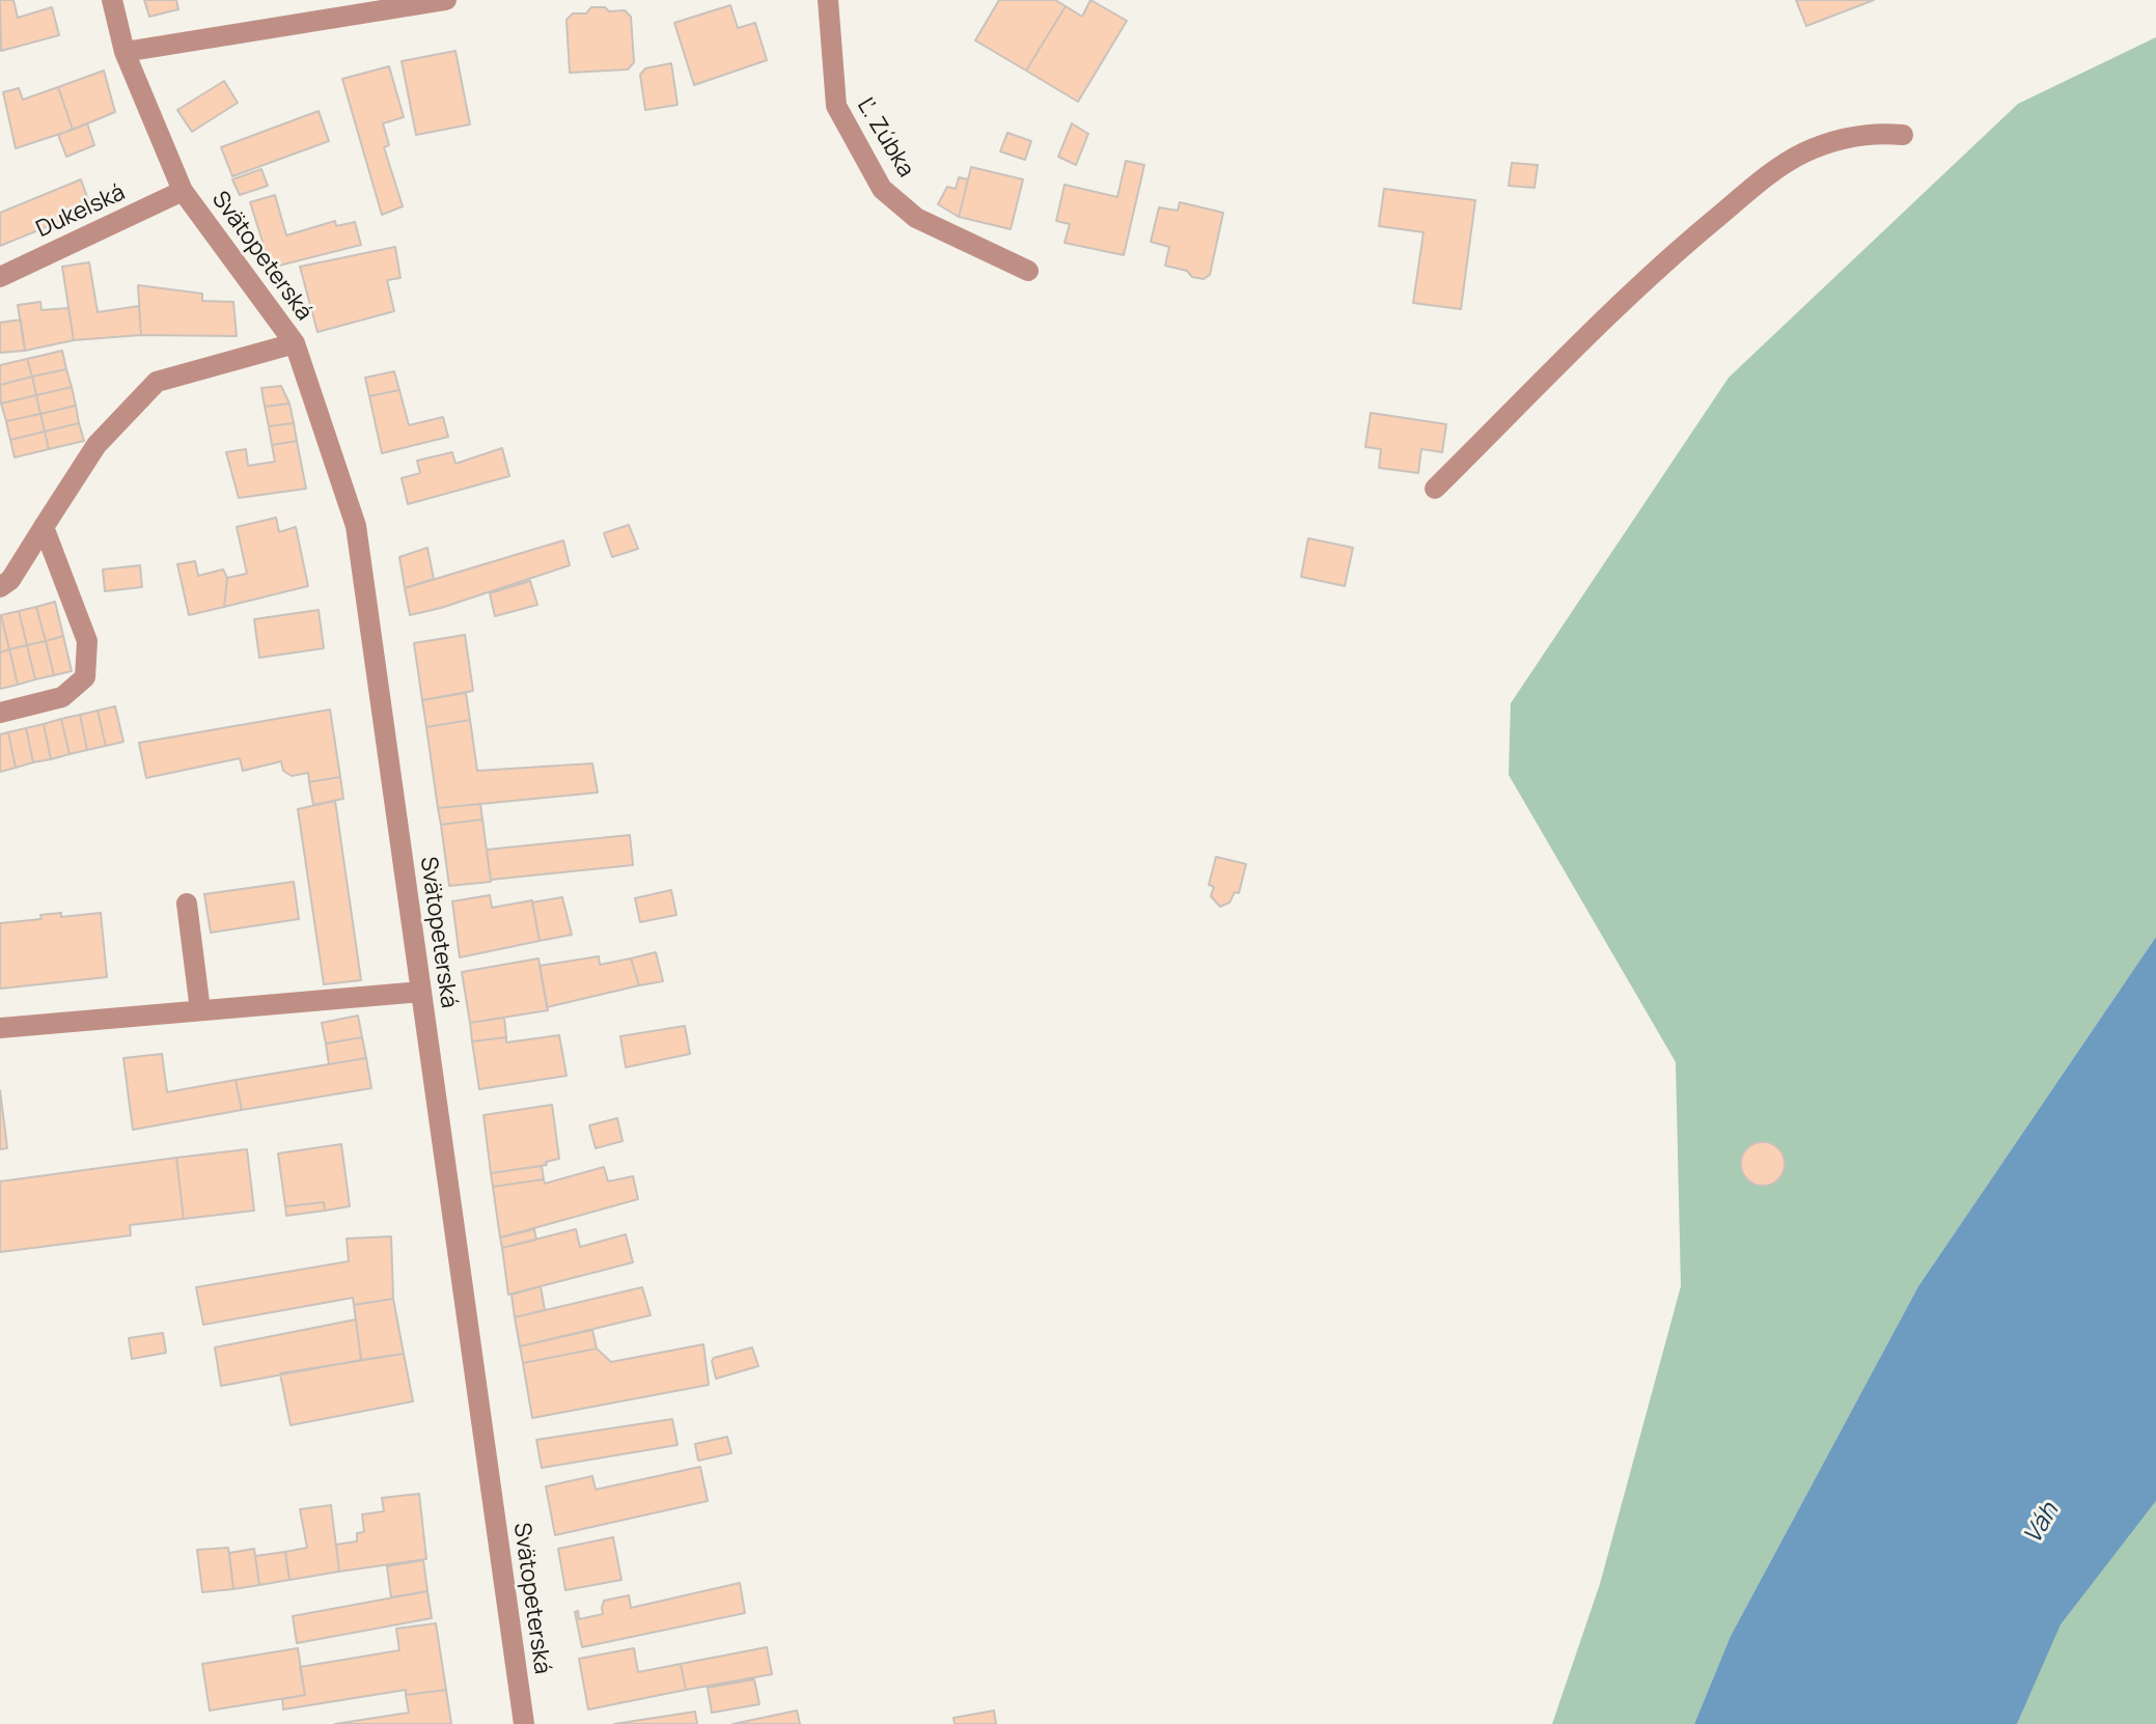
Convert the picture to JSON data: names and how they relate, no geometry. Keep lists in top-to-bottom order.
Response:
{
  "streets": {
    "street": ["Ľ. Zúbka", "Dukelská", "Svätopeterská"]
  },
  "crossings": [
    ["Dukelská", "Svätopeterská"]
  ],
  "water": ["Váh"]
}
